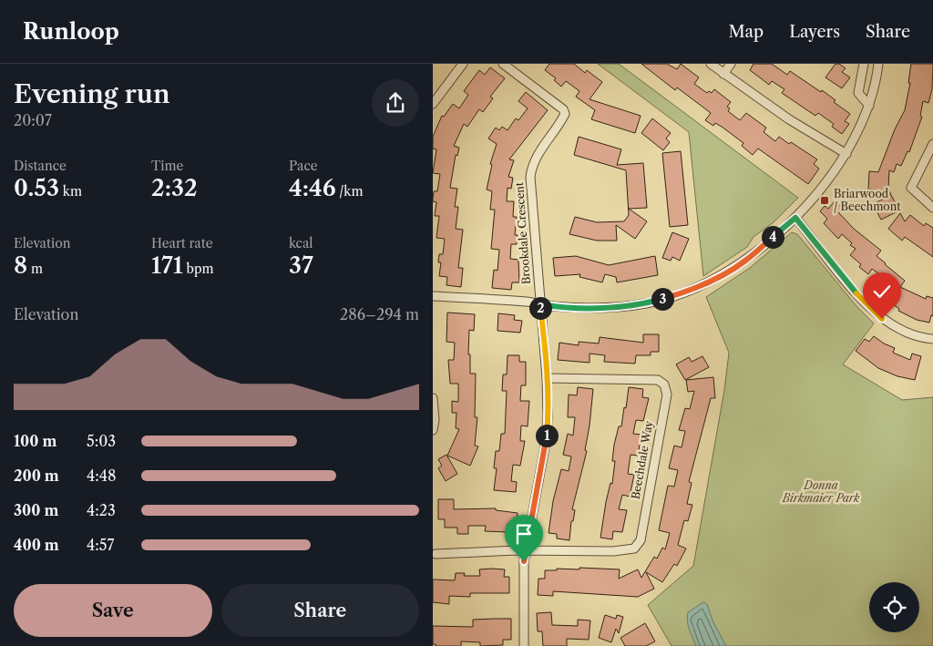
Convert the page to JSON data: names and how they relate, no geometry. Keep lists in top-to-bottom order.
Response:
{
  "streets": {
    "street": ["Brookdale Crescent", "Beechdale Way"]
  },
  "parks": ["Donna Birkmaier Park"],
  "places": {
    "transit": ["Briarwood / Beechmont"]
  },
  "page": {
    "header": "Runloop",
    "nav": ["Map", "Layers", "Share"],
    "heading": ["Evening run", "20:07"],
    "stats": [
      ["Distance", "0.53 km"],
      ["Time", "2:32"],
      ["Pace", "4:46 /km"],
      ["Elevation", "8 m"],
      ["Heart rate", "171 bpm"],
      ["kcal", "37"]
    ],
    "pins": [
      "4",
      "3",
      "2",
      "1"
    ],
    "chart": ["Elevation", "286–294 m"],
    "list": [
      {
        "name": "100 m",
        "note": "5:03"
      },
      {
        "name": "200 m",
        "note": "4:48"
      },
      {
        "name": "300 m",
        "note": "4:23"
      },
      {
        "name": "400 m",
        "note": "4:57"
      }
    ],
    "buttons": ["Save", "Share"]
  }
}
